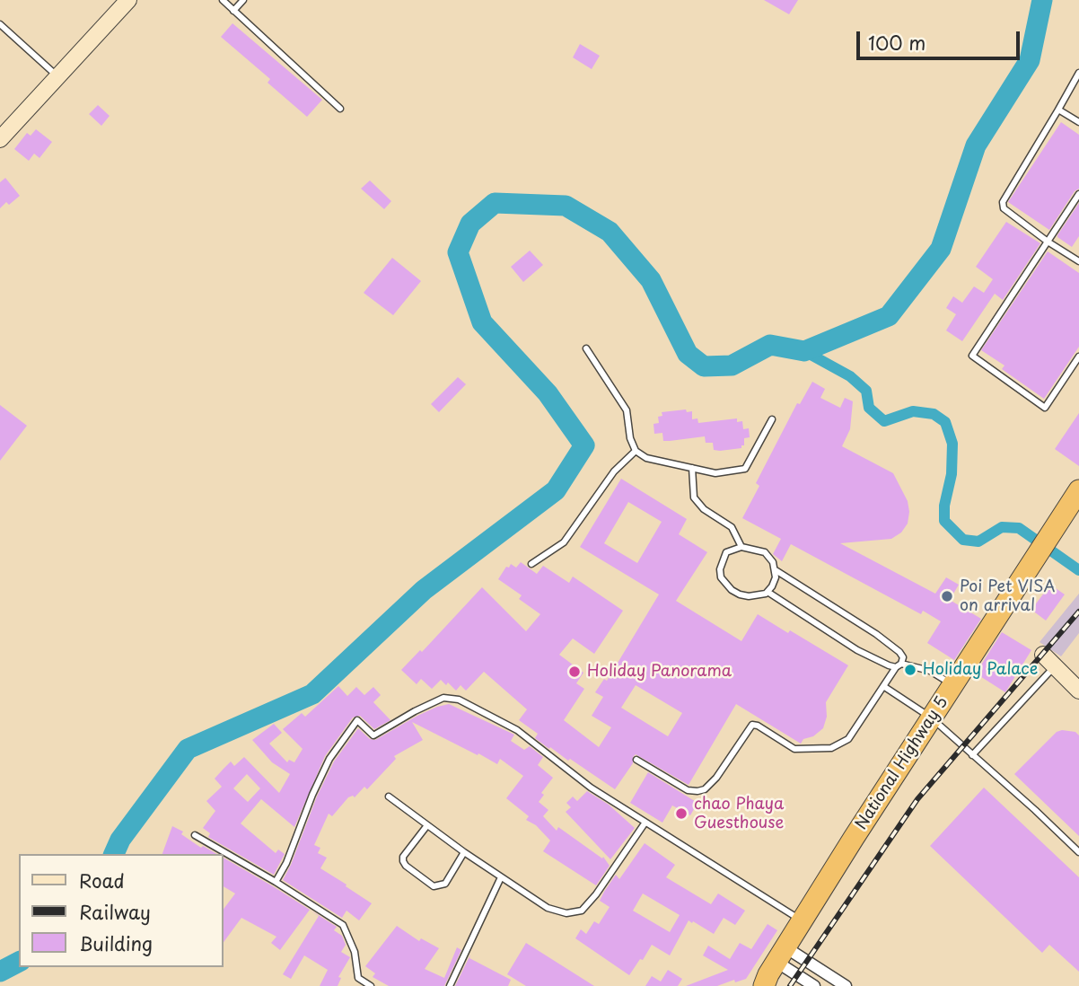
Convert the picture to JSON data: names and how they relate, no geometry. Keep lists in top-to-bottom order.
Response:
{
  "streets": {
    "highway": ["National Highway 5"]
  },
  "places": [
    "Poi Pet VISA on arrival",
    "Holiday Palace",
    "Holiday Panorama",
    "chao Phaya Guesthouse"
  ],
  "legend": ["Road", "Railway", "Building"],
  "scale_bar": "100 m"
}
